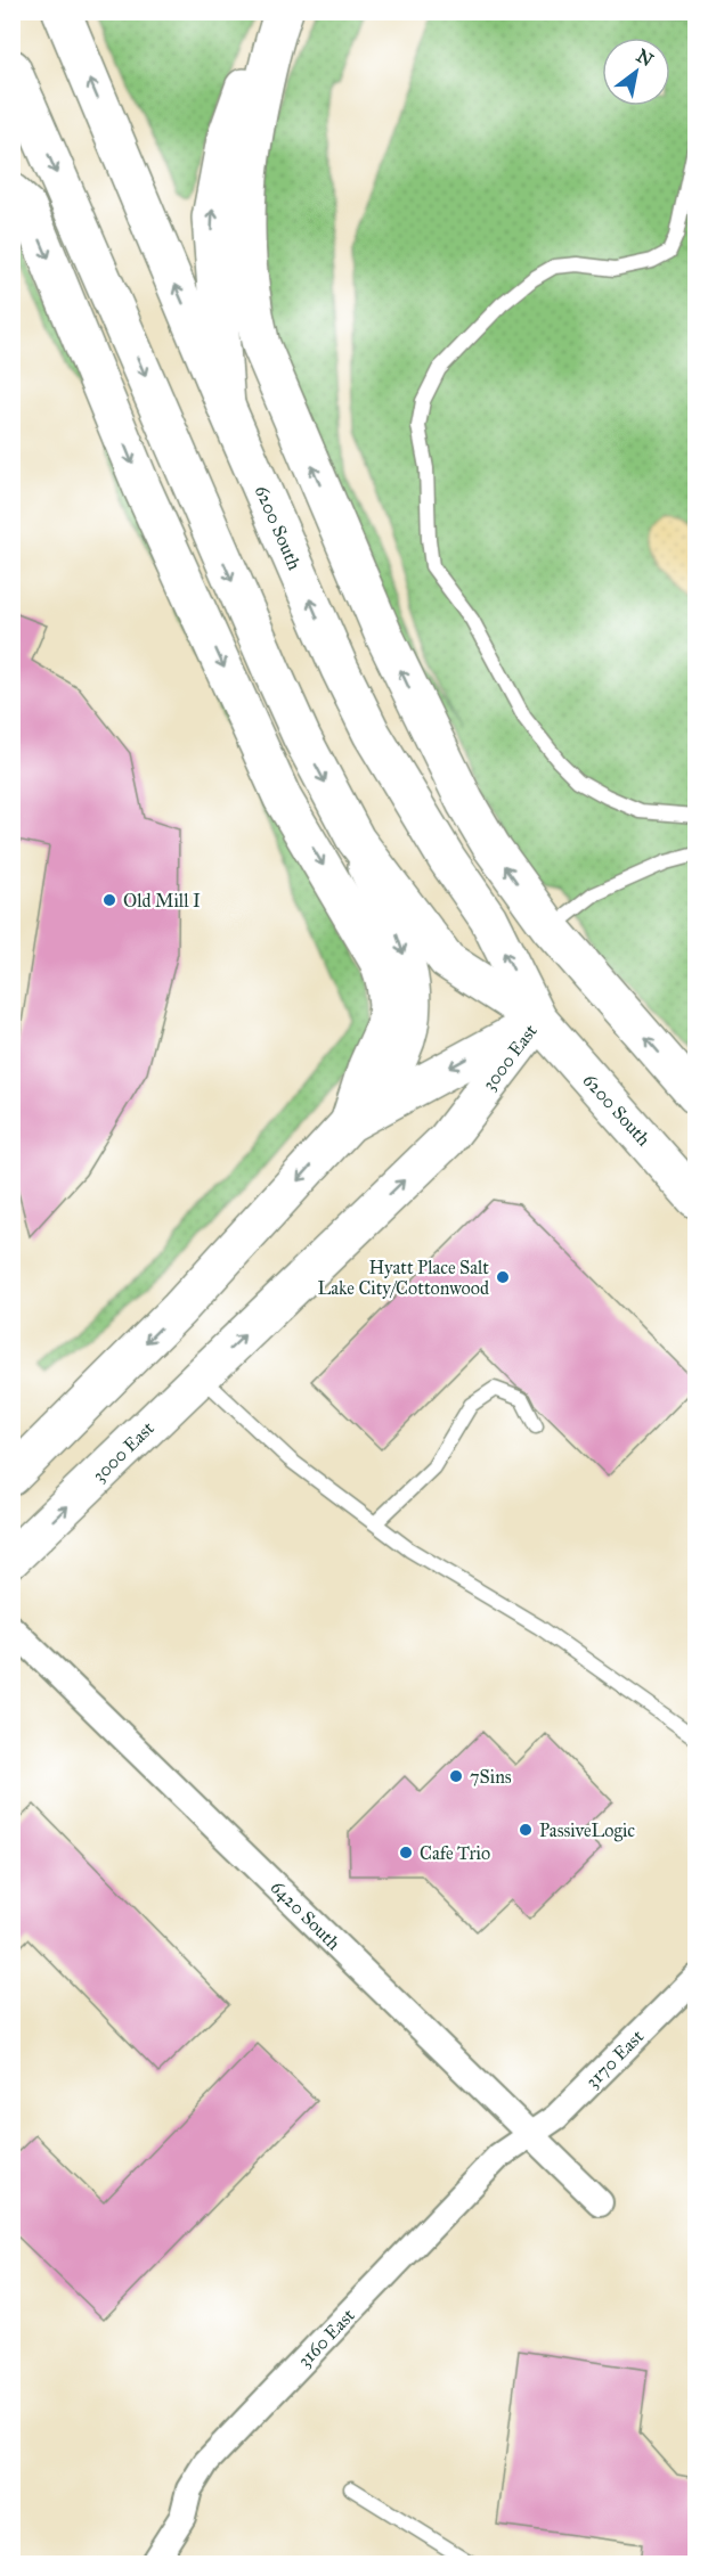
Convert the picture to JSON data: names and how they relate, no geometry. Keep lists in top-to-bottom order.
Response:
{
  "streets": {
    "main road": ["6200 South", "3000 East"],
    "street": ["6420 South", "3170 East", "3160 East"]
  },
  "crossings": [
    ["6200 South", "3000 East"],
    ["6420 South", "3170 East"],
    ["6420 South", "3160 East"],
    ["3170 East", "3160 East"]
  ],
  "places": [
    "Old Mill I",
    "Hyatt Place Salt Lake City/Cottonwood",
    "7Sins",
    "PassiveLogic",
    "Cafe Trio"
  ],
  "north": "top right"
}
